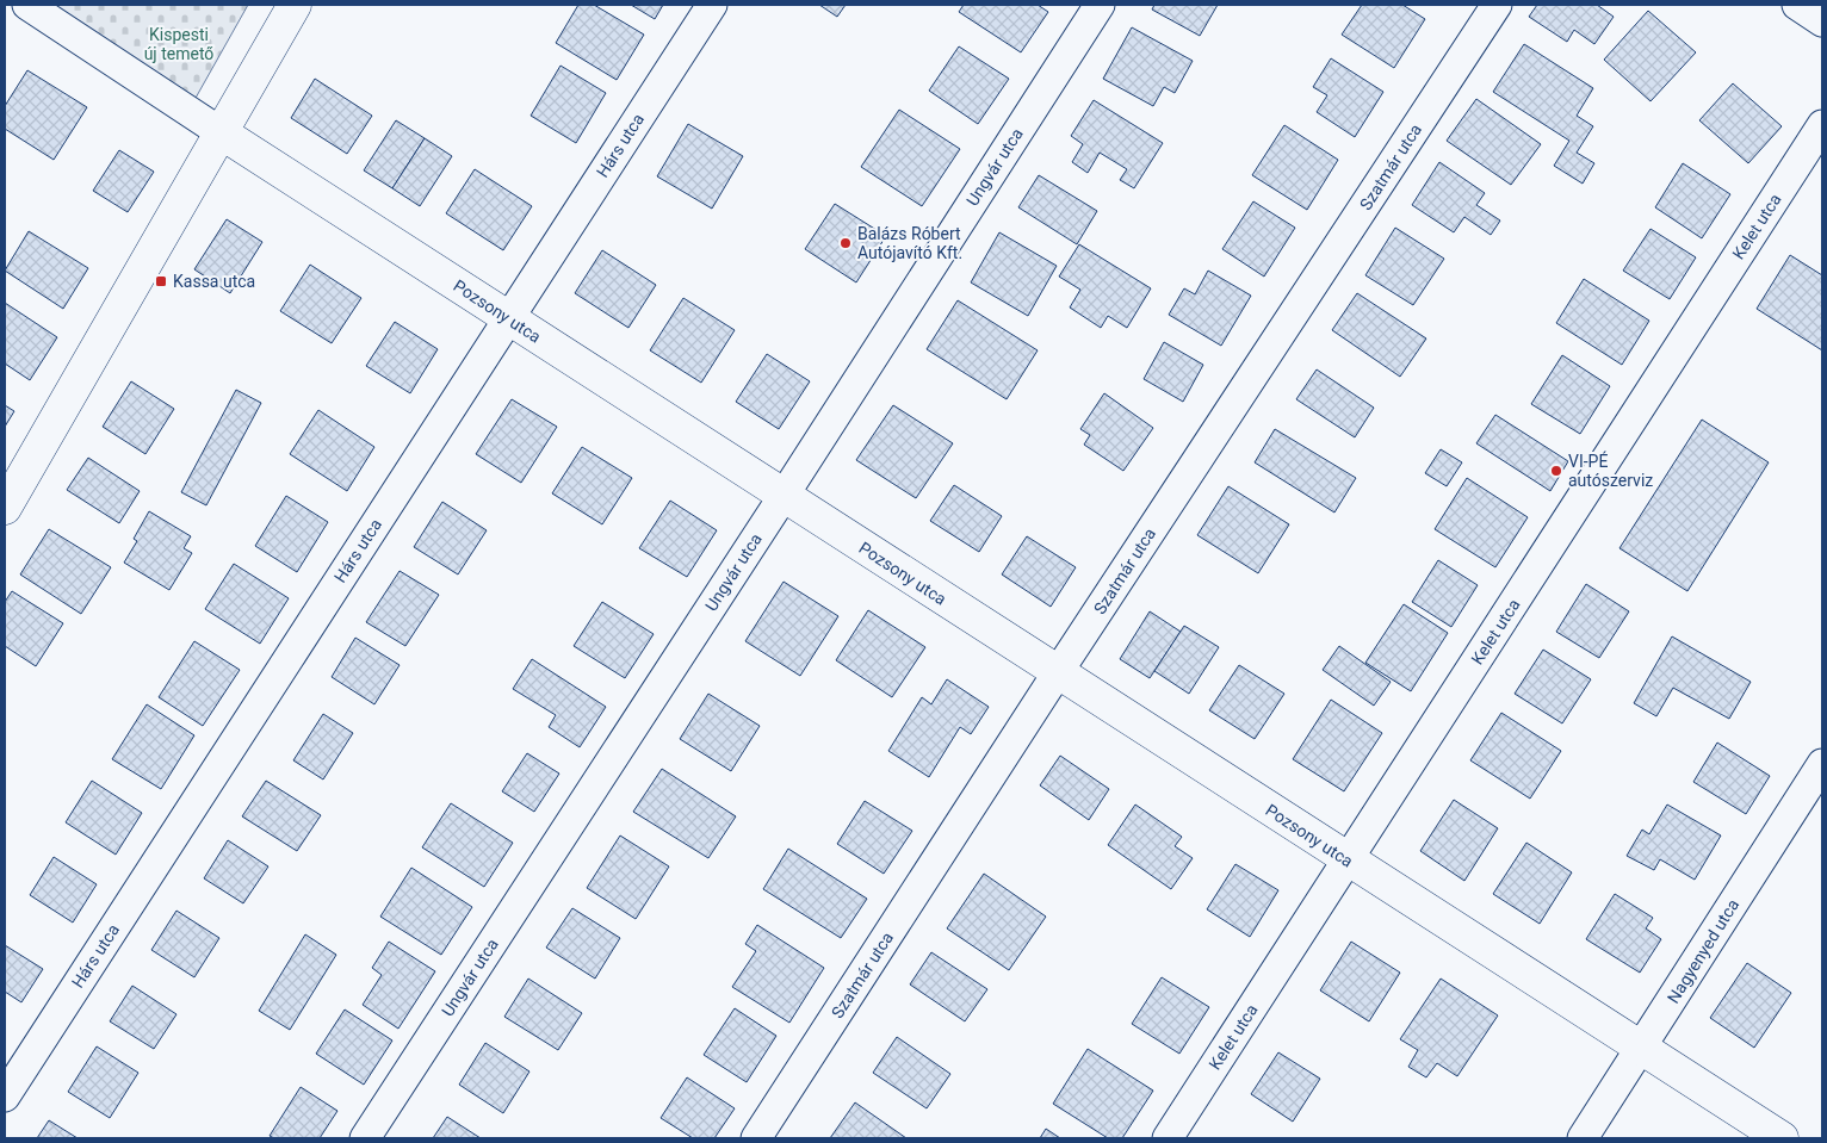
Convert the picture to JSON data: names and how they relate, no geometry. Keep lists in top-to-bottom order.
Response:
{
  "streets": {
    "street": [
      "Hárs utca",
      "Ungvár utca",
      "Szatmár utca",
      "Kelet utca",
      "Pozsony utca",
      "Nagyenyed utca"
    ]
  },
  "crossings": [
    ["Hárs utca", "Pozsony utca"],
    ["Ungvár utca", "Pozsony utca"],
    ["Szatmár utca", "Pozsony utca"],
    ["Kelet utca", "Pozsony utca"],
    ["Pozsony utca", "Nagyenyed utca"]
  ],
  "parks": ["Kispesti új temető"],
  "places": {
    "other": ["Balázs Róbert Autójavító Kft.", "VI-PÉ autószerviz"],
    "transit": ["Kassa utca"]
  }
}
